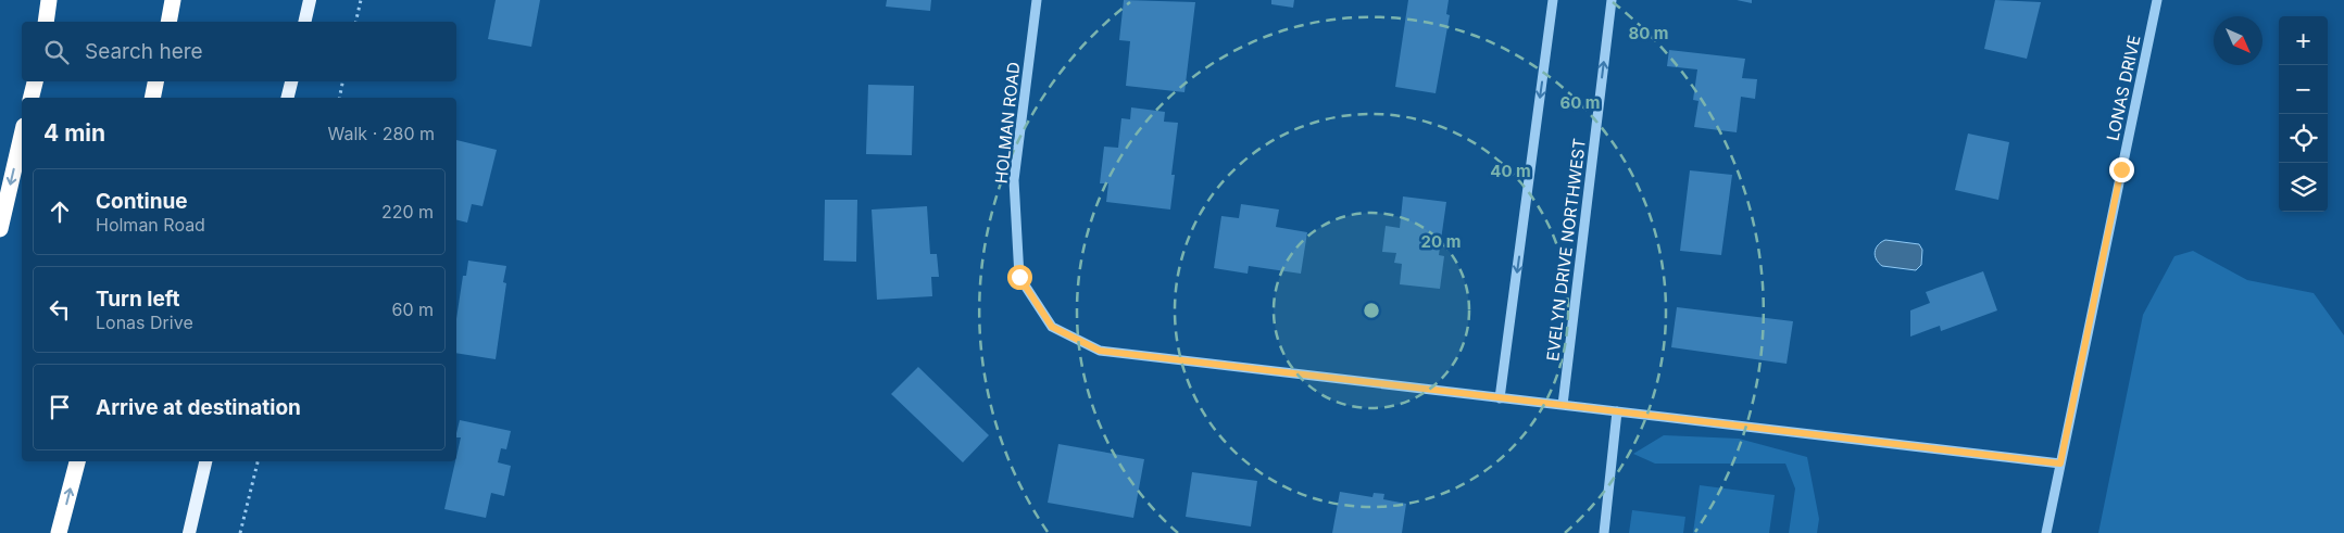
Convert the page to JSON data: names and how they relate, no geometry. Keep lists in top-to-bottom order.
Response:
{
  "streets": {
    "street": ["LONAS DRIVE", "HOLMAN ROAD", "EVELYN DRIVE NORTHWEST"]
  },
  "crossings": [
    ["LONAS DRIVE", "HOLMAN ROAD"],
    ["HOLMAN ROAD", "EVELYN DRIVE NORTHWEST"]
  ],
  "north": "bottom right",
  "page": {
    "map_buttons": ["+", "−"],
    "search": "Search here",
    "heading": ["4 min", "Walk · 280 m"],
    "list": [
      ["Continue", "Holman Road", "220 m"],
      ["Turn left", "Lonas Drive", "60 m"],
      "Arrive at destination"
    ]
  },
  "rings": [
    "80 m",
    "60 m",
    "40 m",
    "20 m"
  ]
}
